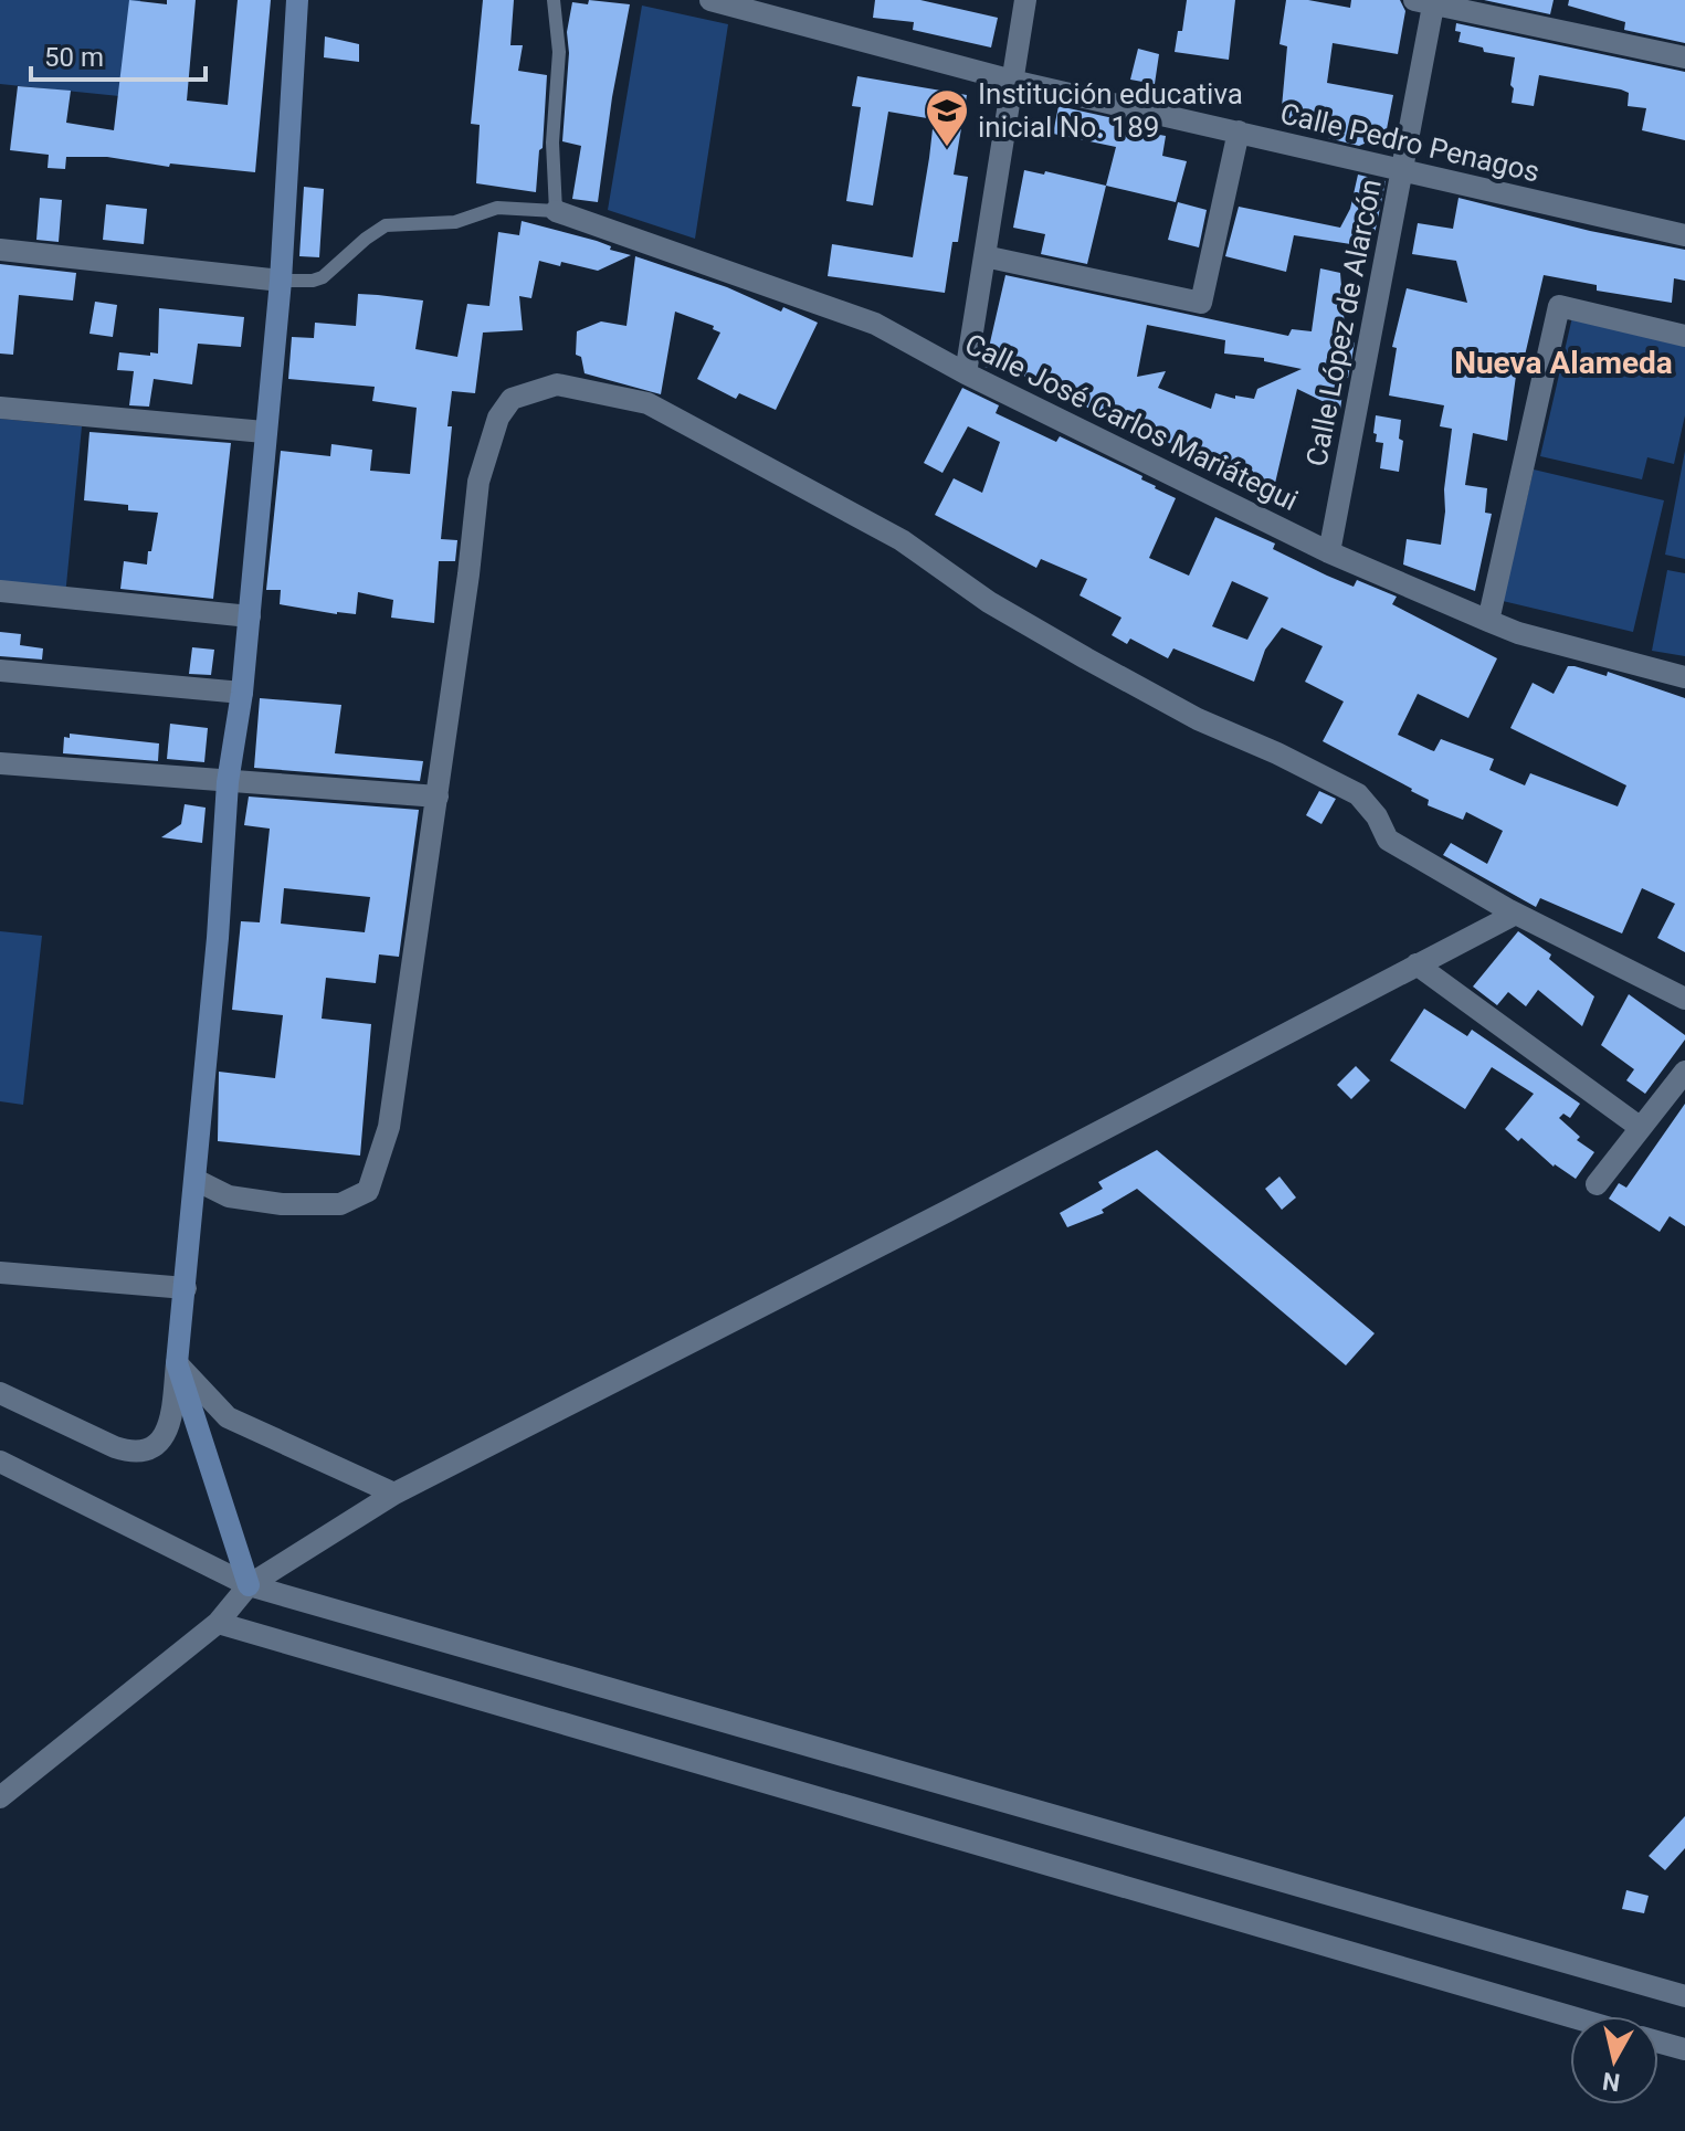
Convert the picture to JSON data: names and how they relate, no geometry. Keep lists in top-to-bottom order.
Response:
{
  "streets": {
    "street": ["Calle Pedro Penagos", "Calle López de Alarcón", "Calle José Carlos Mariátegui"]
  },
  "crossings": [
    ["Calle Pedro Penagos", "Calle López de Alarcón"],
    ["Calle López de Alarcón", "Calle José Carlos Mariátegui"]
  ],
  "districts": ["Nueva Alameda"],
  "places": {
    "school or university": ["Institución educativa inicial No. 189"]
  },
  "scale_bar": "50 m",
  "north": "bottom"
}
